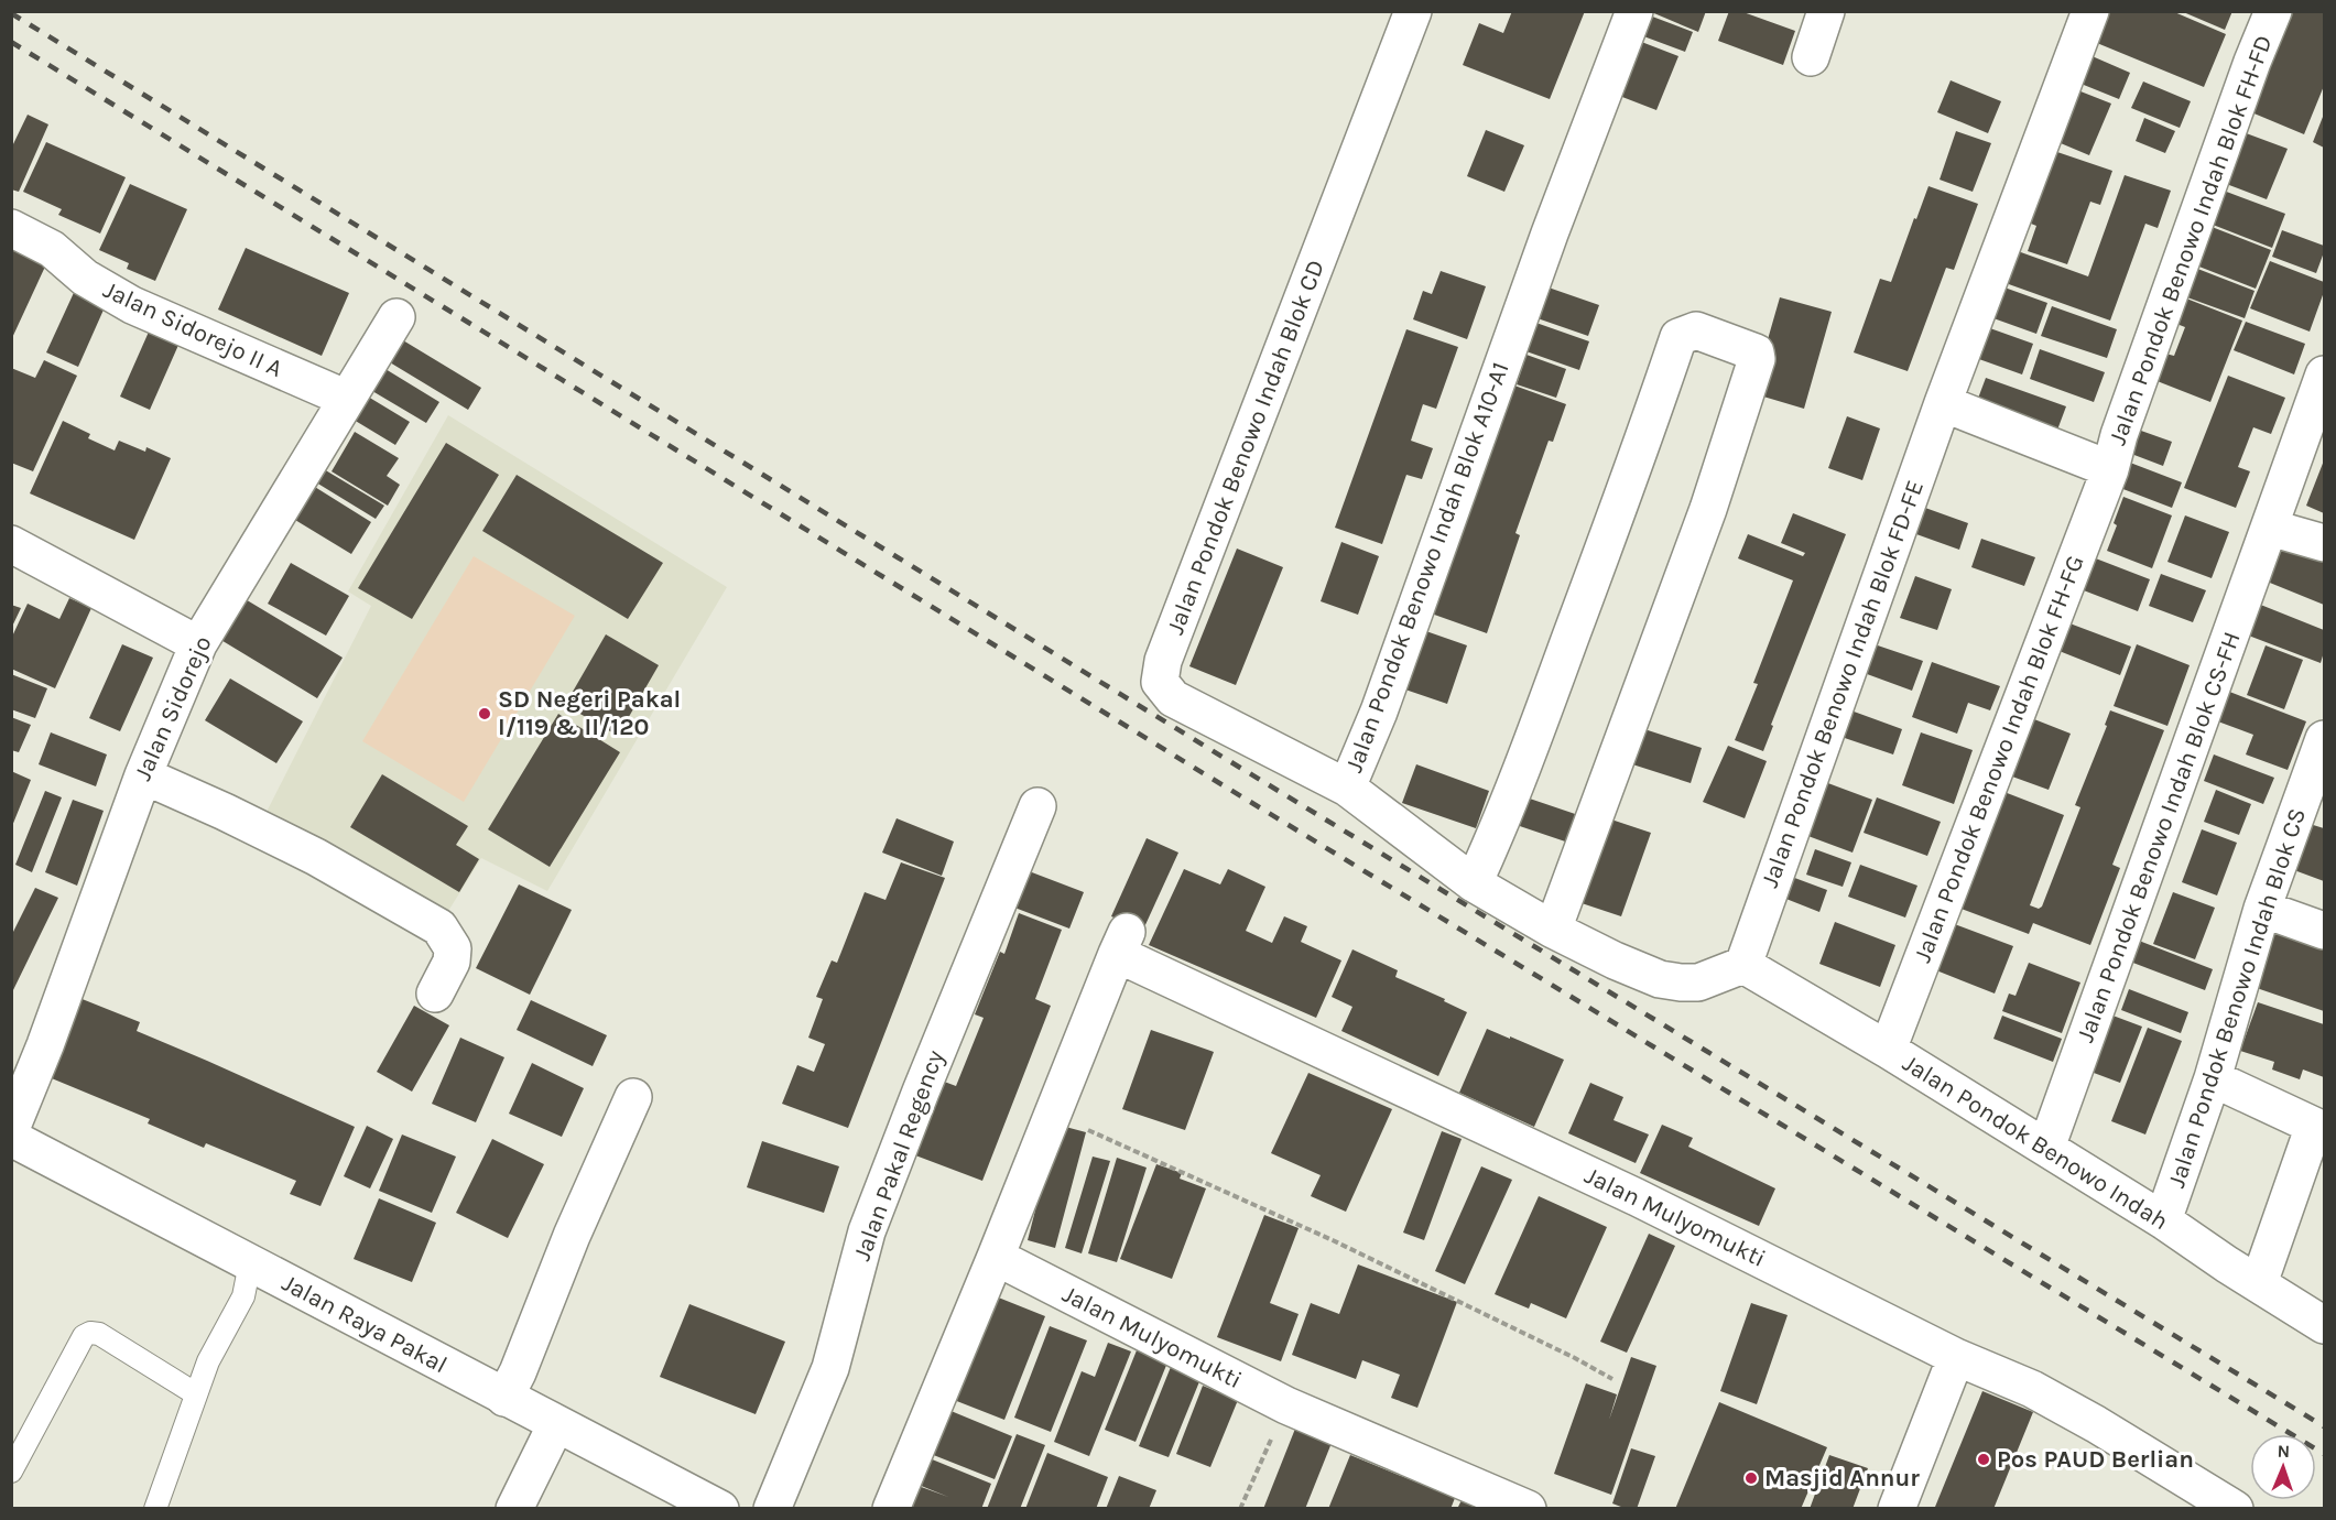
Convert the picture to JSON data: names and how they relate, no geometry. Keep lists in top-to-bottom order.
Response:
{
  "streets": {
    "street": [
      "Jalan Pondok Benowo Indah Blok FH-FD",
      "Jalan Sidorejo II A",
      "Jalan Pondok Benowo Indah Blok CD",
      "Jalan Pondok Benowo Indah Blok A10-A1",
      "Jalan Pondok Benowo Indah Blok FD-FE",
      "Jalan Sidorejo",
      "Jalan Pondok Benowo Indah Blok FH-FG",
      "Jalan Pondok Benowo Indah Blok CS-FH",
      "Jalan Pondok Benowo Indah Blok CS",
      "Jalan Pondok Benowo Indah",
      "Jalan Pakal Regency",
      "Jalan Mulyomukti",
      "Jalan Raya Pakal"
    ]
  },
  "crossings": [
    ["Jalan Pondok Benowo Indah Blok FH-FD", "Jalan Pondok Benowo Indah Blok FH-FG"],
    ["Jalan Sidorejo II A", "Jalan Sidorejo"],
    ["Jalan Pondok Benowo Indah Blok CD", "Jalan Pondok Benowo Indah Blok A10-A1"],
    ["Jalan Pondok Benowo Indah Blok A10-A1", "Jalan Pondok Benowo Indah Blok FD-FE"],
    ["Jalan Pondok Benowo Indah Blok A10-A1", "Jalan Pondok Benowo Indah"],
    ["Jalan Pondok Benowo Indah Blok FD-FE", "Jalan Pondok Benowo Indah"],
    ["Jalan Pondok Benowo Indah Blok FH-FG", "Jalan Pondok Benowo Indah"],
    ["Jalan Pondok Benowo Indah Blok CS-FH", "Jalan Pondok Benowo Indah"],
    ["Jalan Pondok Benowo Indah Blok CS", "Jalan Pondok Benowo Indah"]
  ],
  "places": ["SD Negeri Pakal I/119 & II/120", "Pos PAUD Berlian", "Masjid Annur"],
  "north": "top"
}
